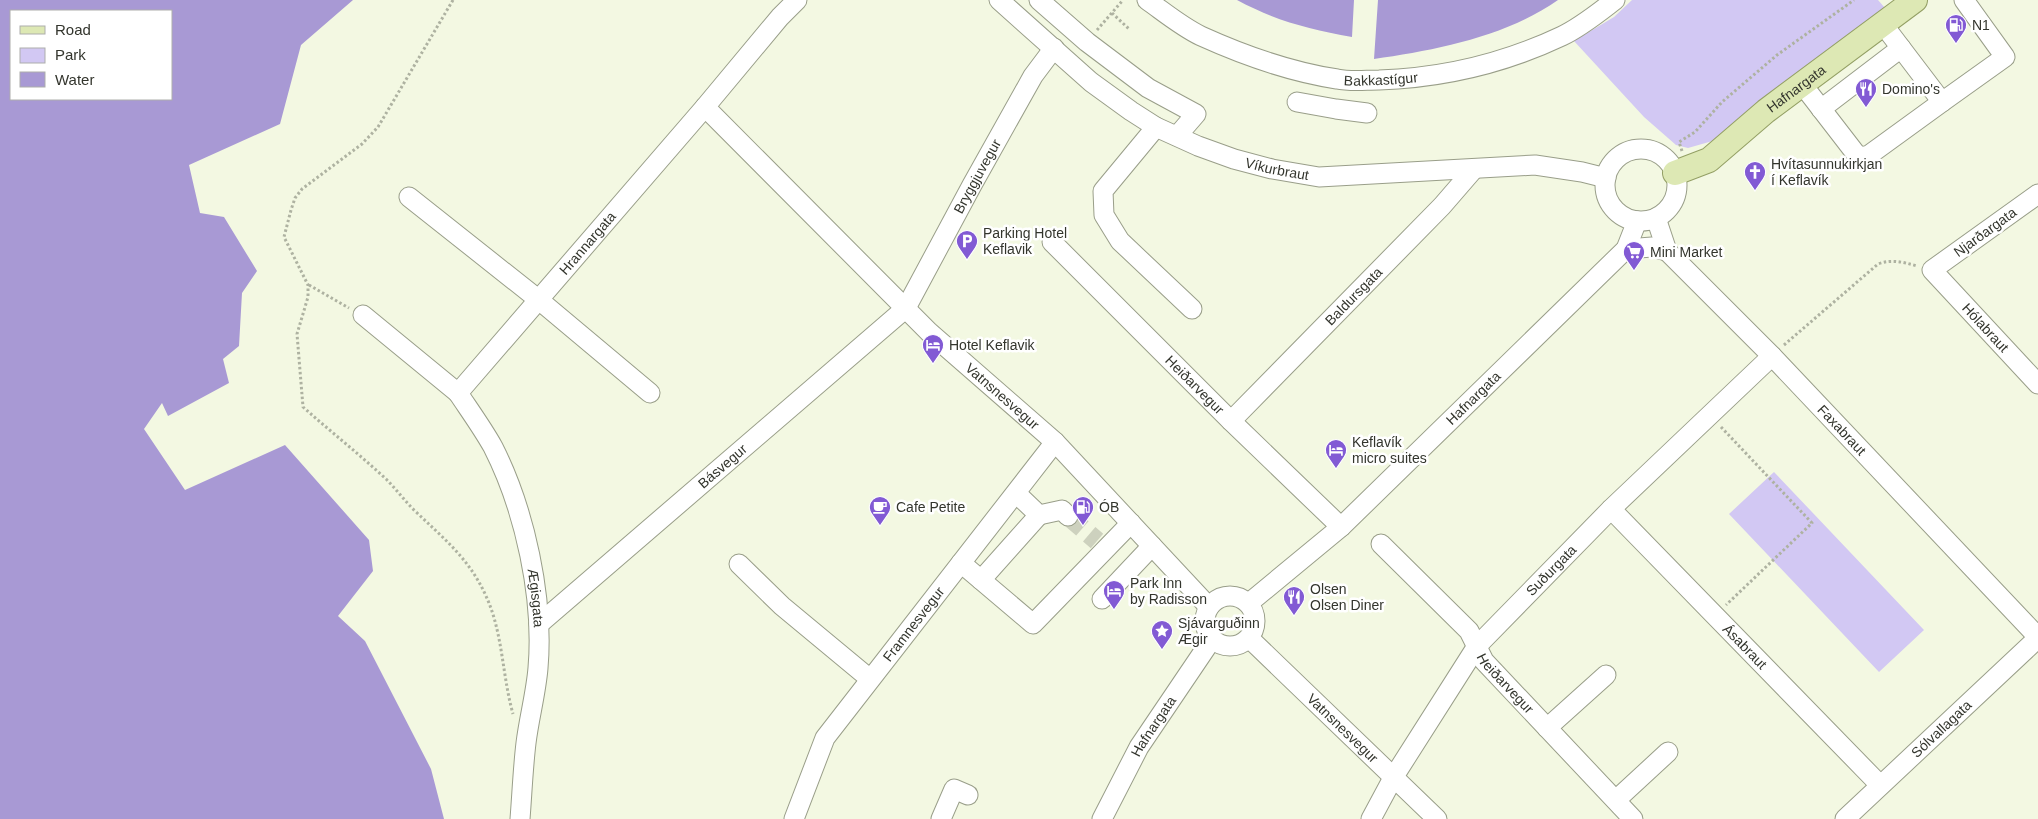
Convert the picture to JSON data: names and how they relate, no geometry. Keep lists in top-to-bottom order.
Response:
{
  "streets": {
    "main road": ["Hafnargata"],
    "street": [
      "Bakkastígur",
      "Víkurbraut",
      "Bryggjuvegur",
      "Njarðargata",
      "Hrannargata",
      "Baldursgata",
      "Hólabraut",
      "Heiðarvegur",
      "Vatnsnesvegur",
      "Faxabraut",
      "Básvegur",
      "Suðurgata",
      "Ægisgata",
      "Framnesvegur",
      "Ásabraut",
      "Sólvallagata"
    ]
  },
  "crossings": [
    ["Hafnargata", "Víkurbraut"],
    ["Hafnargata", "Heiðarvegur"],
    ["Hafnargata", "Vatnsnesvegur"],
    ["Hafnargata", "Faxabraut"],
    ["Víkurbraut", "Bryggjuvegur"],
    ["Víkurbraut", "Baldursgata"],
    ["Víkurbraut", "Faxabraut"],
    ["Bryggjuvegur", "Vatnsnesvegur"],
    ["Bryggjuvegur", "Básvegur"],
    ["Njarðargata", "Hólabraut"],
    ["Hrannargata", "Vatnsnesvegur"],
    ["Hrannargata", "Ægisgata"],
    ["Baldursgata", "Heiðarvegur"],
    ["Heiðarvegur", "Suðurgata"],
    ["Vatnsnesvegur", "Básvegur"],
    ["Vatnsnesvegur", "Suðurgata"],
    ["Vatnsnesvegur", "Framnesvegur"],
    ["Faxabraut", "Suðurgata"],
    ["Faxabraut", "Sólvallagata"],
    ["Básvegur", "Ægisgata"],
    ["Suðurgata", "Ásabraut"],
    ["Ásabraut", "Sólvallagata"]
  ],
  "places": {
    "fuel station": ["N1", "ÓB"],
    "restaurant": ["Domino's", "Olsen Olsen Diner"],
    "church": ["Hvítasunnukirkjan í Keflavík"],
    "parking": ["Parking Hotel Keflavik"],
    "supermarket": ["Mini Market"],
    "hotel": ["Hotel Keflavik", "Keflavík micro suites", "Park Inn by Radisson"],
    "cafe": ["Cafe Petite"],
    "place": ["Sjávarguðinn Ægir"]
  },
  "legend": ["Road", "Park", "Water"]
}
